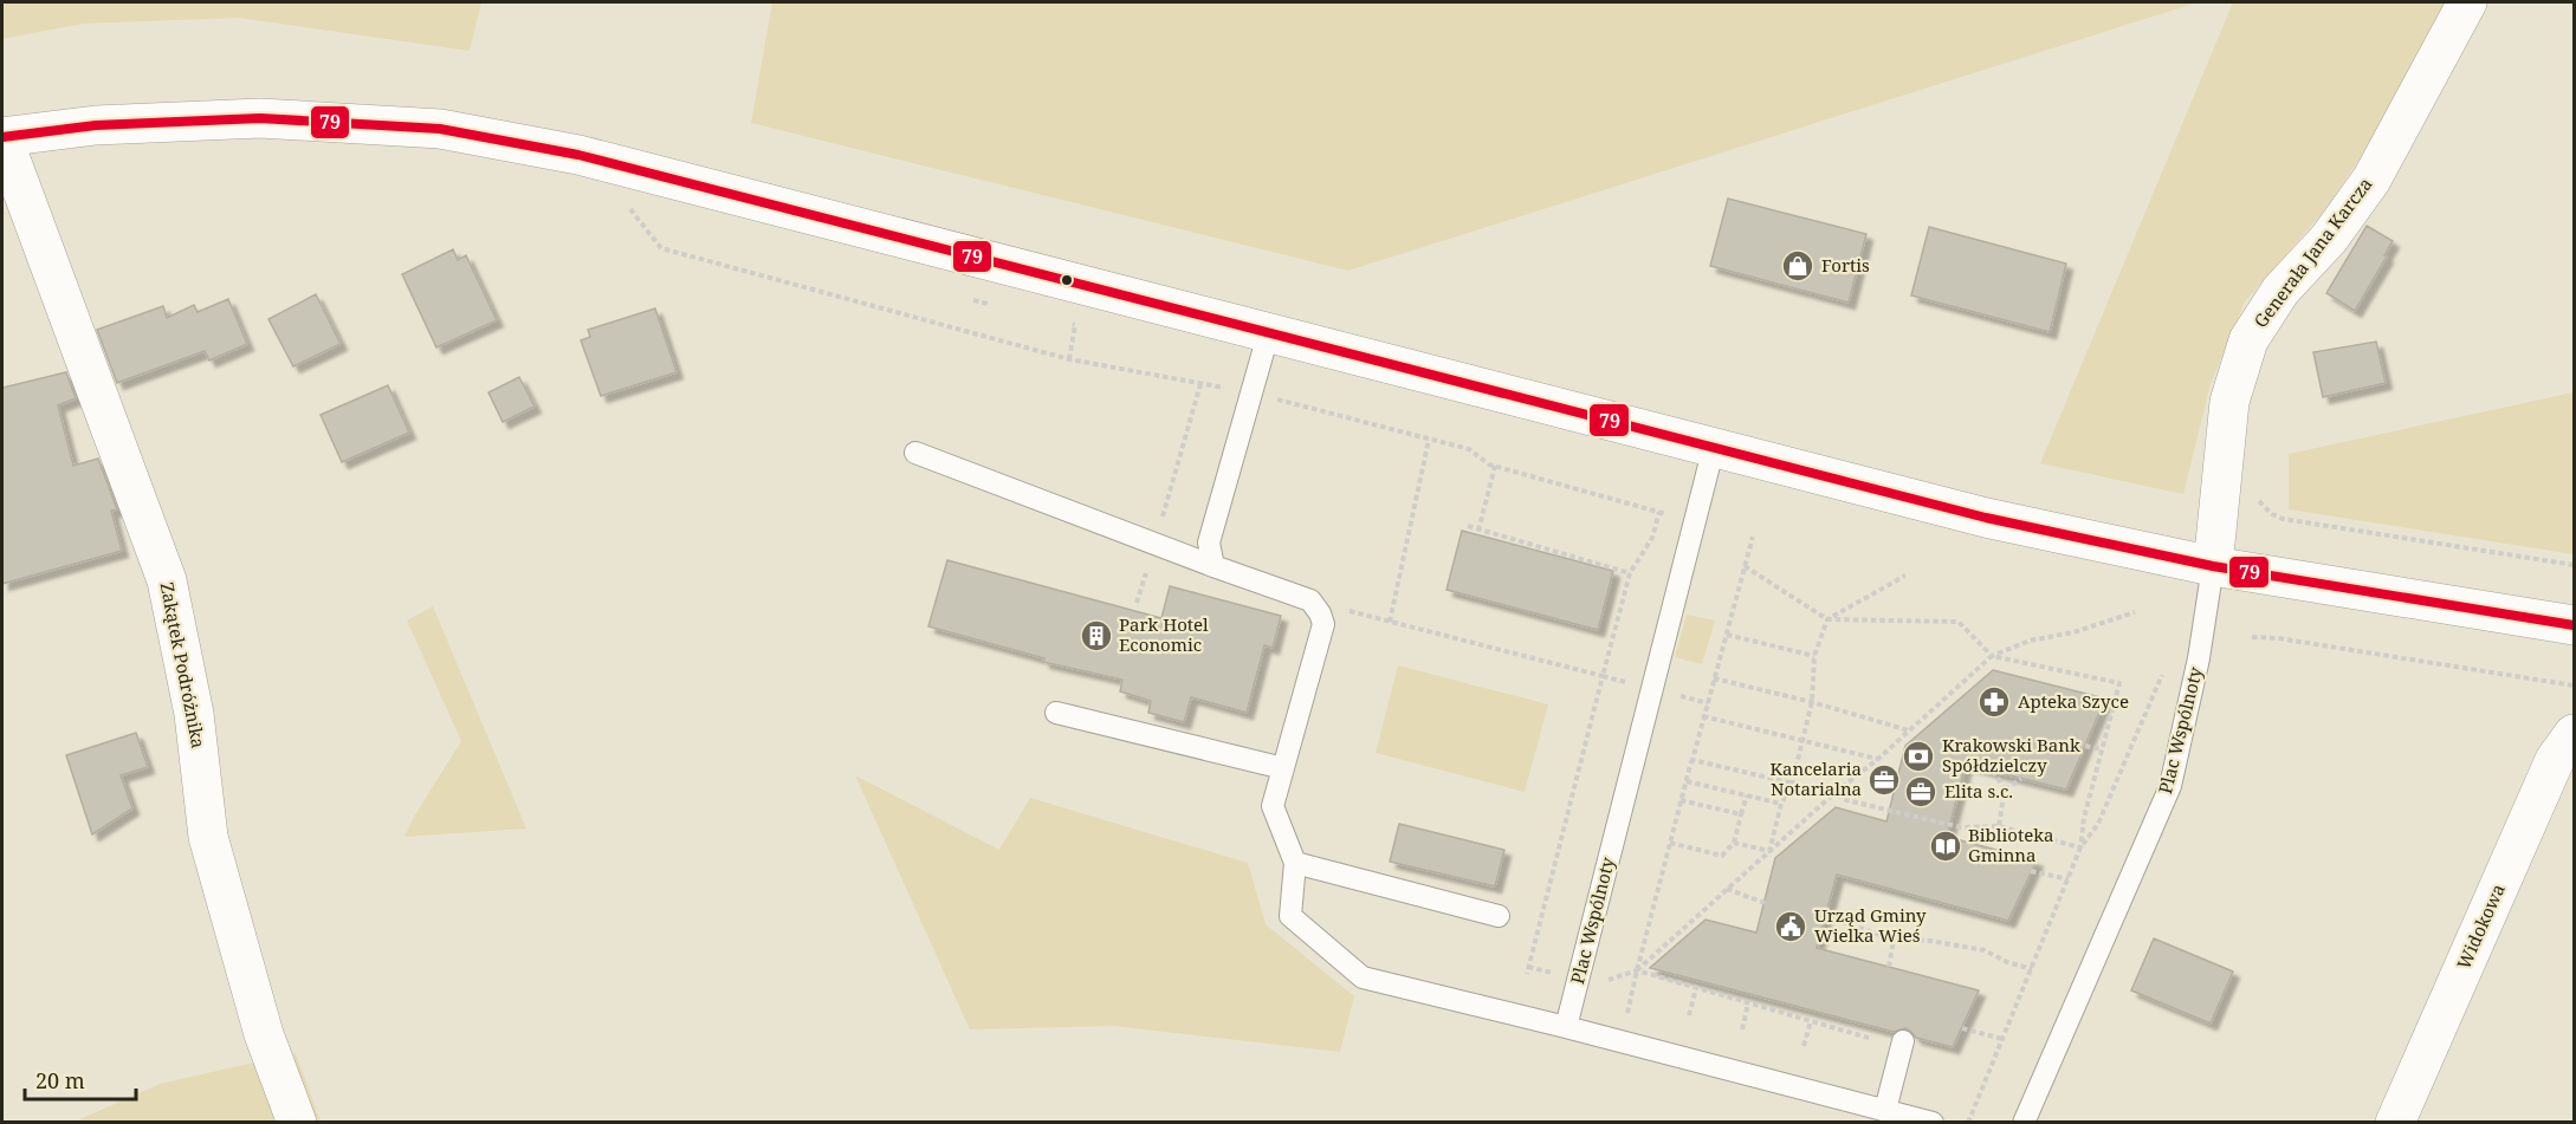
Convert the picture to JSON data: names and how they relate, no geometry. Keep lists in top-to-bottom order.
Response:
{
  "streets": {
    "main road": ["Generała Jana Karcza", "Zakątek Podróżnika", "Widokowa"],
    "lane": ["Plac Wspólnoty"]
  },
  "crossings": [
    ["Generała Jana Karcza", "Plac Wspólnoty"]
  ],
  "places": {
    "shop": ["Fortis"],
    "building": ["Park Hotel Economic"],
    "pharmacy": ["Apteka Szyce"],
    "bank": ["Krakowski Bank Spółdzielczy"],
    "office": ["Kancelaria Notarialna", "Elita s.c."],
    "library": ["Biblioteka Gminna"],
    "public building": ["Urząd Gminy Wielka Wieś"]
  },
  "lines": ["transit line 79"],
  "scale_bar": "20 m"
}
